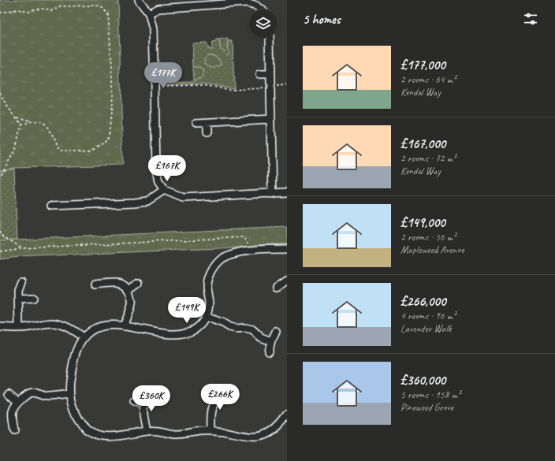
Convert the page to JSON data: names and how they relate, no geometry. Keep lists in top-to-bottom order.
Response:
{
  "page": {
    "heading": "5 homes",
    "list": [
      {
        "name": "£177,000",
        "note": "2 rooms · 64 m² · Kendal Way"
      },
      {
        "name": "£167,000",
        "note": "2 rooms · 72 m² · Kendal Way"
      },
      {
        "name": "£149,000",
        "note": "2 rooms · 56 m² · Maplewood Avenue"
      },
      {
        "name": "£266,000",
        "note": "4 rooms · 96 m² · Lavender Walk"
      },
      {
        "name": "£360,000",
        "note": "5 rooms · 158 m² · Pinewood Grove"
      }
    ],
    "price": [
      "£177K",
      "£167K",
      "£149K",
      "£266K",
      "£360K"
    ]
  }
}
